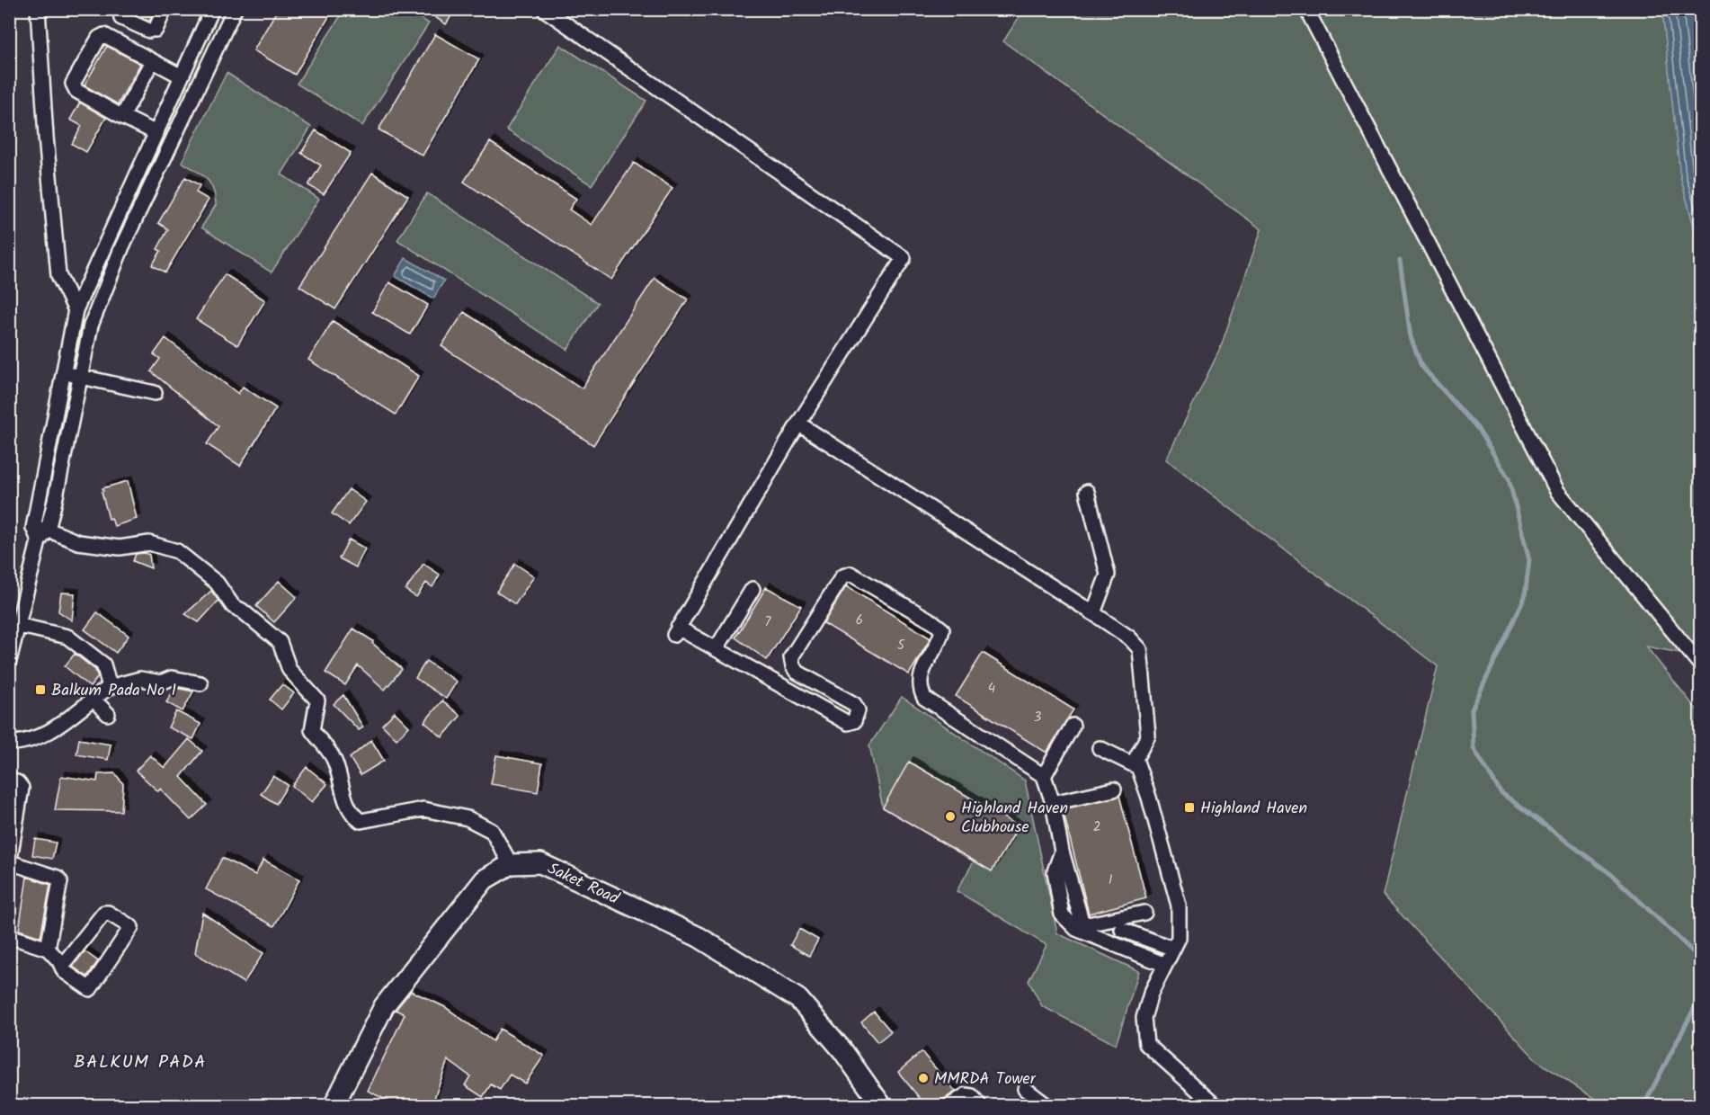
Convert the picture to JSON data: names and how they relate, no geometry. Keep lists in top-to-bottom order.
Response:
{
  "streets": {
    "main road": ["Saket Road"]
  },
  "districts": ["BALKUM PADA"],
  "places": {
    "transit": ["Balkum Pada No 1", "Highland Haven"],
    "other": ["Highland Haven Clubhouse", "MMRDA Tower"]
  },
  "house_numbers": [
    "6",
    "7",
    "5",
    "4",
    "3",
    "2",
    "1"
  ]
}
